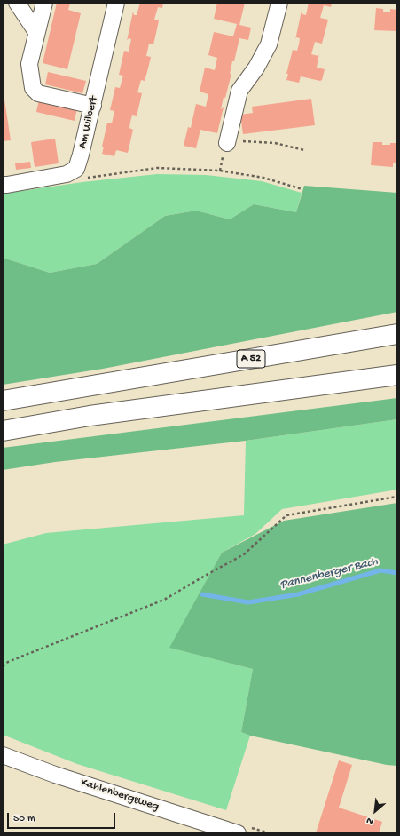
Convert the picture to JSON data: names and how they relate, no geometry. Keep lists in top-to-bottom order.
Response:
{
  "streets": {
    "highway": ["A 52"],
    "street": ["Am Wilbert", "Kahlenbergsweg"]
  },
  "water": ["Pannenberger Bach"],
  "scale_bar": "50 m",
  "north": "bottom left"
}
